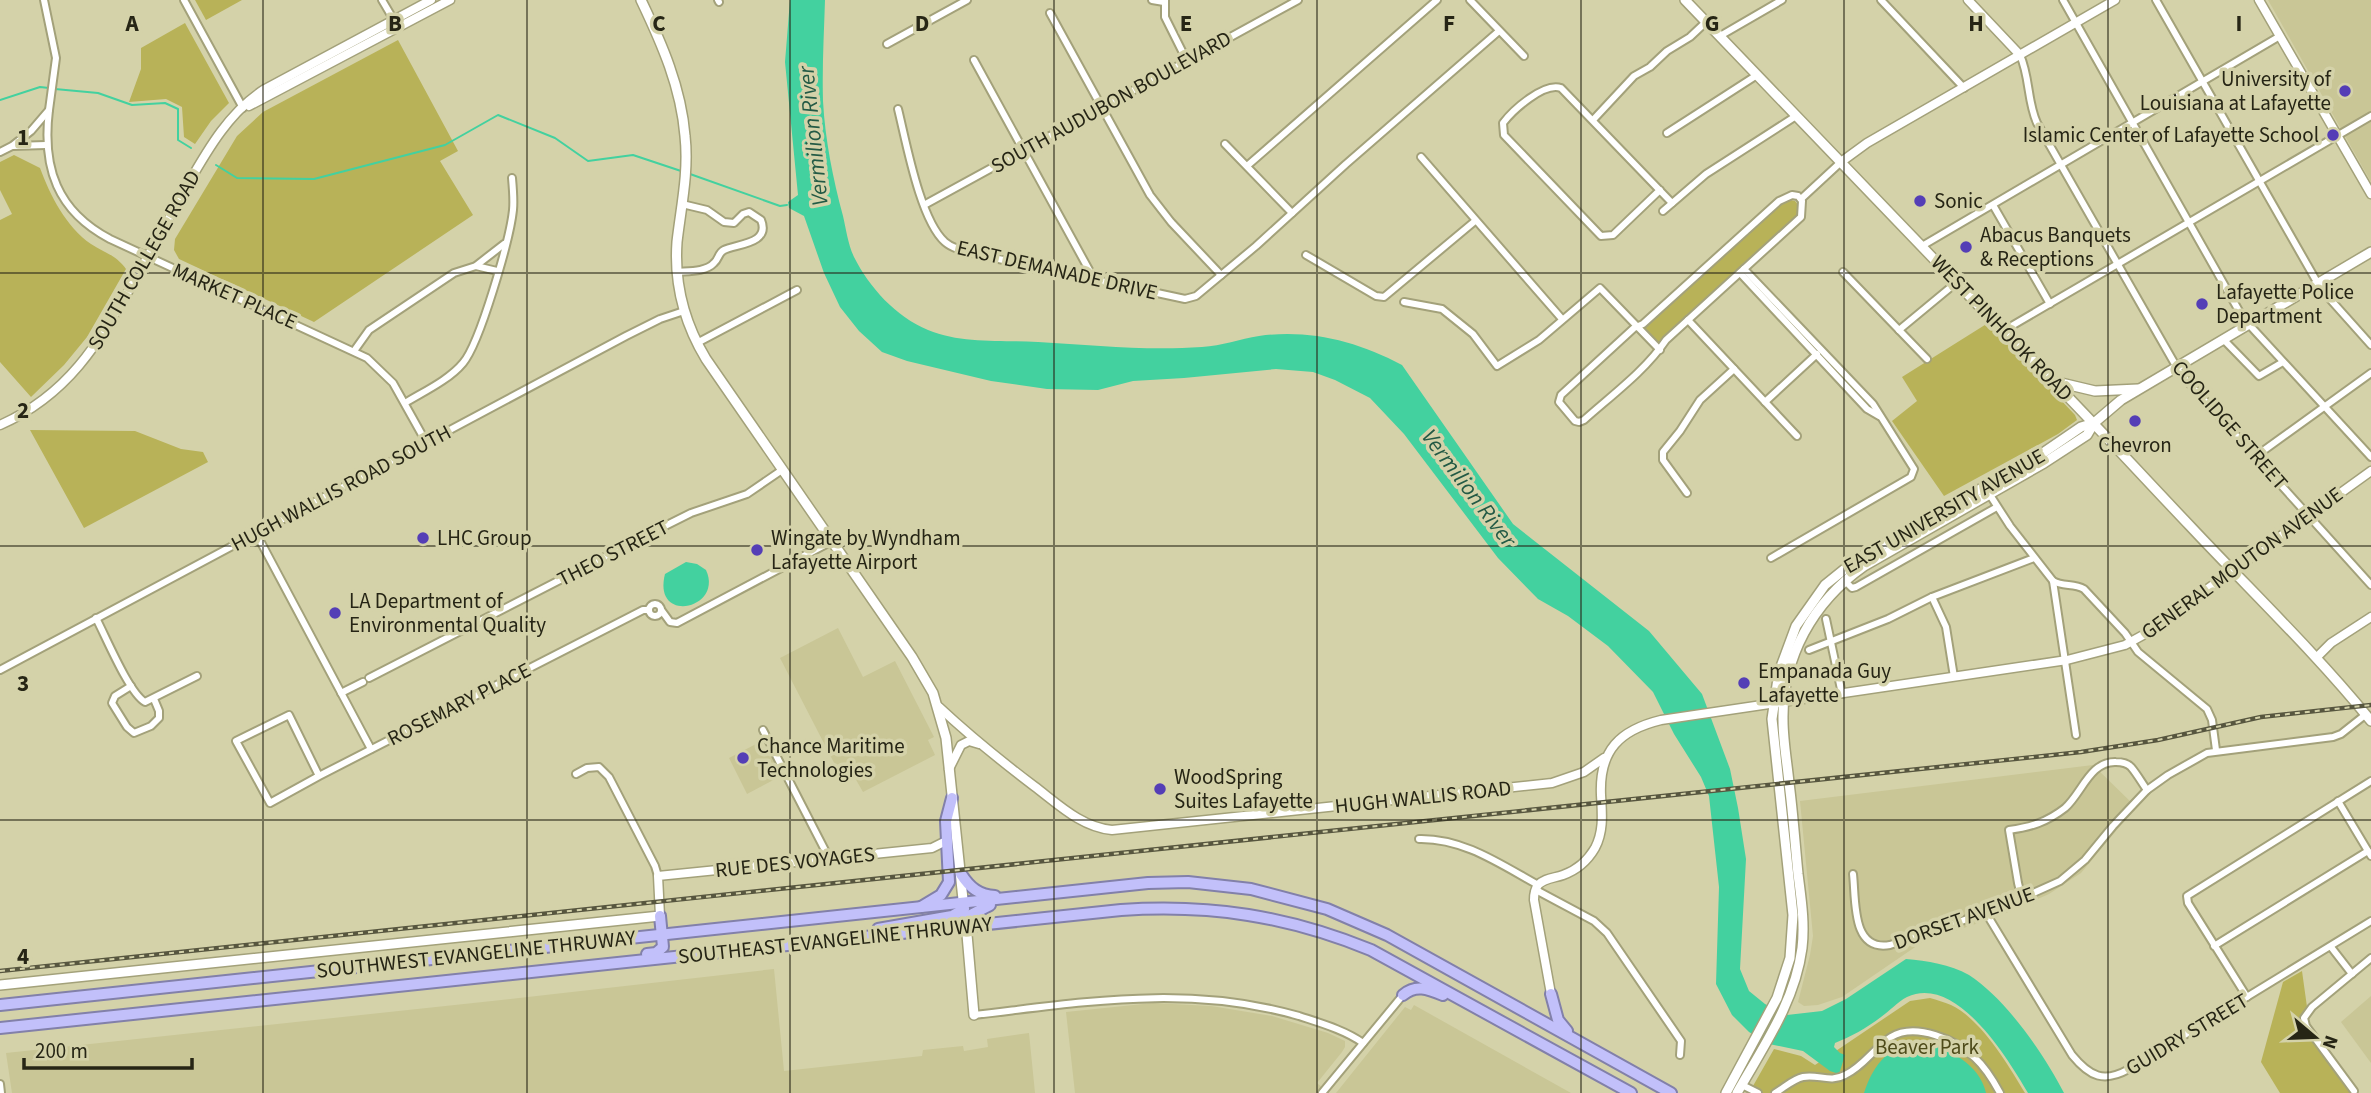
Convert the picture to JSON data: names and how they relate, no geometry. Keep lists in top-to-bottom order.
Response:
{
  "streets": {
    "highway": ["SOUTHEAST EVANGELINE THRUWAY", "SOUTHWEST EVANGELINE THRUWAY"],
    "main road": ["WEST PINHOOK ROAD", "EAST UNIVERSITY AVENUE"],
    "street": [
      "SOUTH AUDUBON BOULEVARD",
      "SOUTH COLLEGE ROAD",
      "EAST DEMANADE DRIVE",
      "MARKET PLACE",
      "COOLIDGE STREET",
      "HUGH WALLIS ROAD SOUTH",
      "THEO STREET",
      "GENERAL MOUTON AVENUE",
      "ROSEMARY PLACE",
      "HUGH WALLIS ROAD",
      "RUE DES VOYAGES",
      "DORSET AVENUE",
      "GUIDRY STREET"
    ]
  },
  "crossings": [
    ["SOUTH AUDUBON BOULEVARD", "EAST DEMANADE DRIVE"],
    ["SOUTH COLLEGE ROAD", "MARKET PLACE"],
    ["MARKET PLACE", "HUGH WALLIS ROAD SOUTH"],
    ["WEST PINHOOK ROAD", "EAST UNIVERSITY AVENUE"],
    ["WEST PINHOOK ROAD", "GENERAL MOUTON AVENUE"],
    ["WEST PINHOOK ROAD", "DORSET AVENUE"],
    ["COOLIDGE STREET", "EAST UNIVERSITY AVENUE"],
    ["COOLIDGE STREET", "GENERAL MOUTON AVENUE"],
    ["EAST UNIVERSITY AVENUE", "GENERAL MOUTON AVENUE"],
    ["GENERAL MOUTON AVENUE", "HUGH WALLIS ROAD"],
    ["DORSET AVENUE", "GUIDRY STREET"],
    ["SOUTHEAST EVANGELINE THRUWAY", "SOUTHWEST EVANGELINE THRUWAY"]
  ],
  "water": ["Vermilion River"],
  "parks": ["Beaver Park"],
  "places": [
    "University of Louisiana at Lafayette",
    "Islamic Center of Lafayette School",
    "Sonic",
    "Abacus Banquets & Receptions",
    "Lafayette Police Department",
    "Chevron",
    "LHC Group",
    "Wingate by Wyndham Lafayette Airport",
    "LA Department of Environmental Quality",
    "Empanada Guy Lafayette",
    "Chance Maritime Technologies",
    "WoodSpring Suites Lafayette"
  ],
  "scale_bar": "200 m",
  "north": "right",
  "grid": {
    "columns": [
      "A",
      "B",
      "C",
      "D",
      "E",
      "F",
      "G",
      "H",
      "I"
    ],
    "rows": [
      "1",
      "2",
      "3",
      "4"
    ]
  }
}
